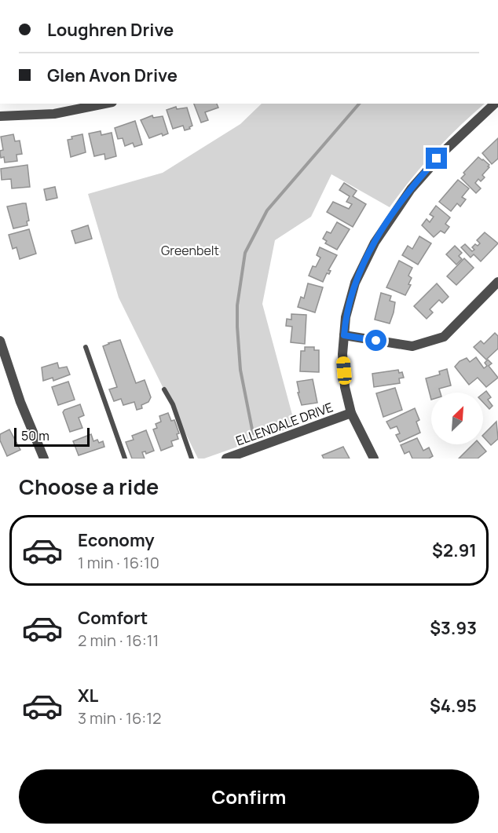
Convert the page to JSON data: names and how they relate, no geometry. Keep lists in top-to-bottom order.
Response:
{
  "streets": {
    "street": ["ELLENDALE DRIVE"]
  },
  "parks": ["Greenbelt"],
  "scale_bar": "50 m",
  "north": "top right",
  "page": {
    "banner": ["Loughren Drive", "Glen Avon Drive"],
    "scale": "50 m",
    "heading": "Choose a ride",
    "list": [
      {
        "name": "Economy",
        "note": "1 min · 16:10",
        "value": "$2.91"
      },
      {
        "name": "Comfort",
        "note": "2 min · 16:11",
        "value": "$3.93"
      },
      {
        "name": "XL",
        "note": "3 min · 16:12",
        "value": "$4.95"
      }
    ],
    "buttons": "Confirm"
  }
}
